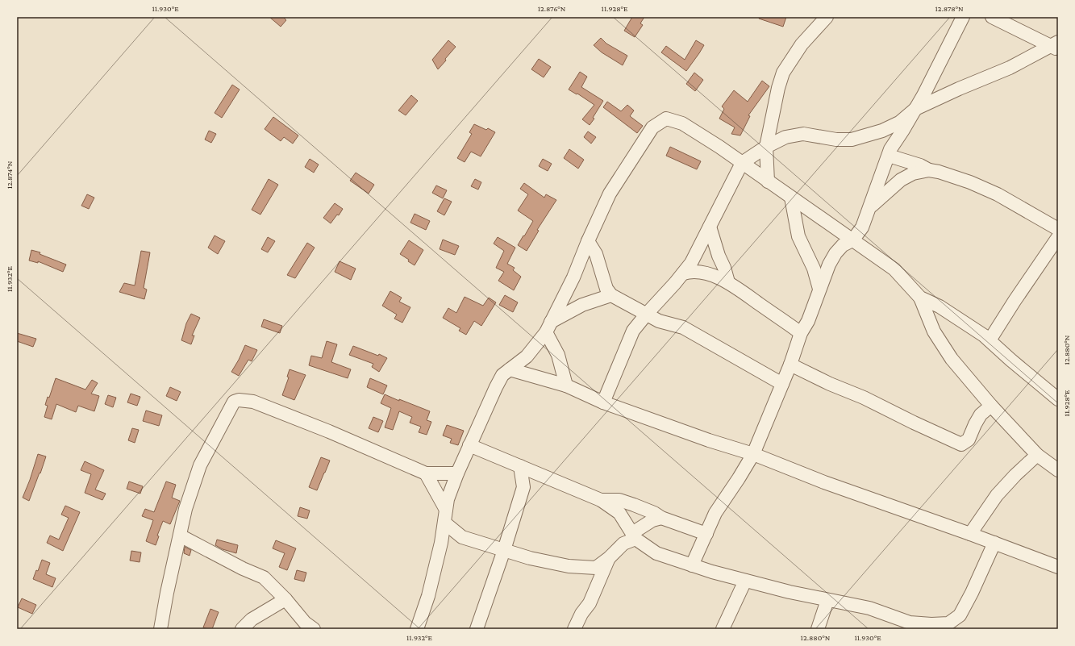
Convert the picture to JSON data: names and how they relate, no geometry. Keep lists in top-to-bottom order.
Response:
{
  "coordinates": [
    "11.930°E",
    "12.876°N",
    "11.928°E",
    "12.878°N",
    "12.874°N",
    "11.932°E",
    "12.880°N"
  ]
}
